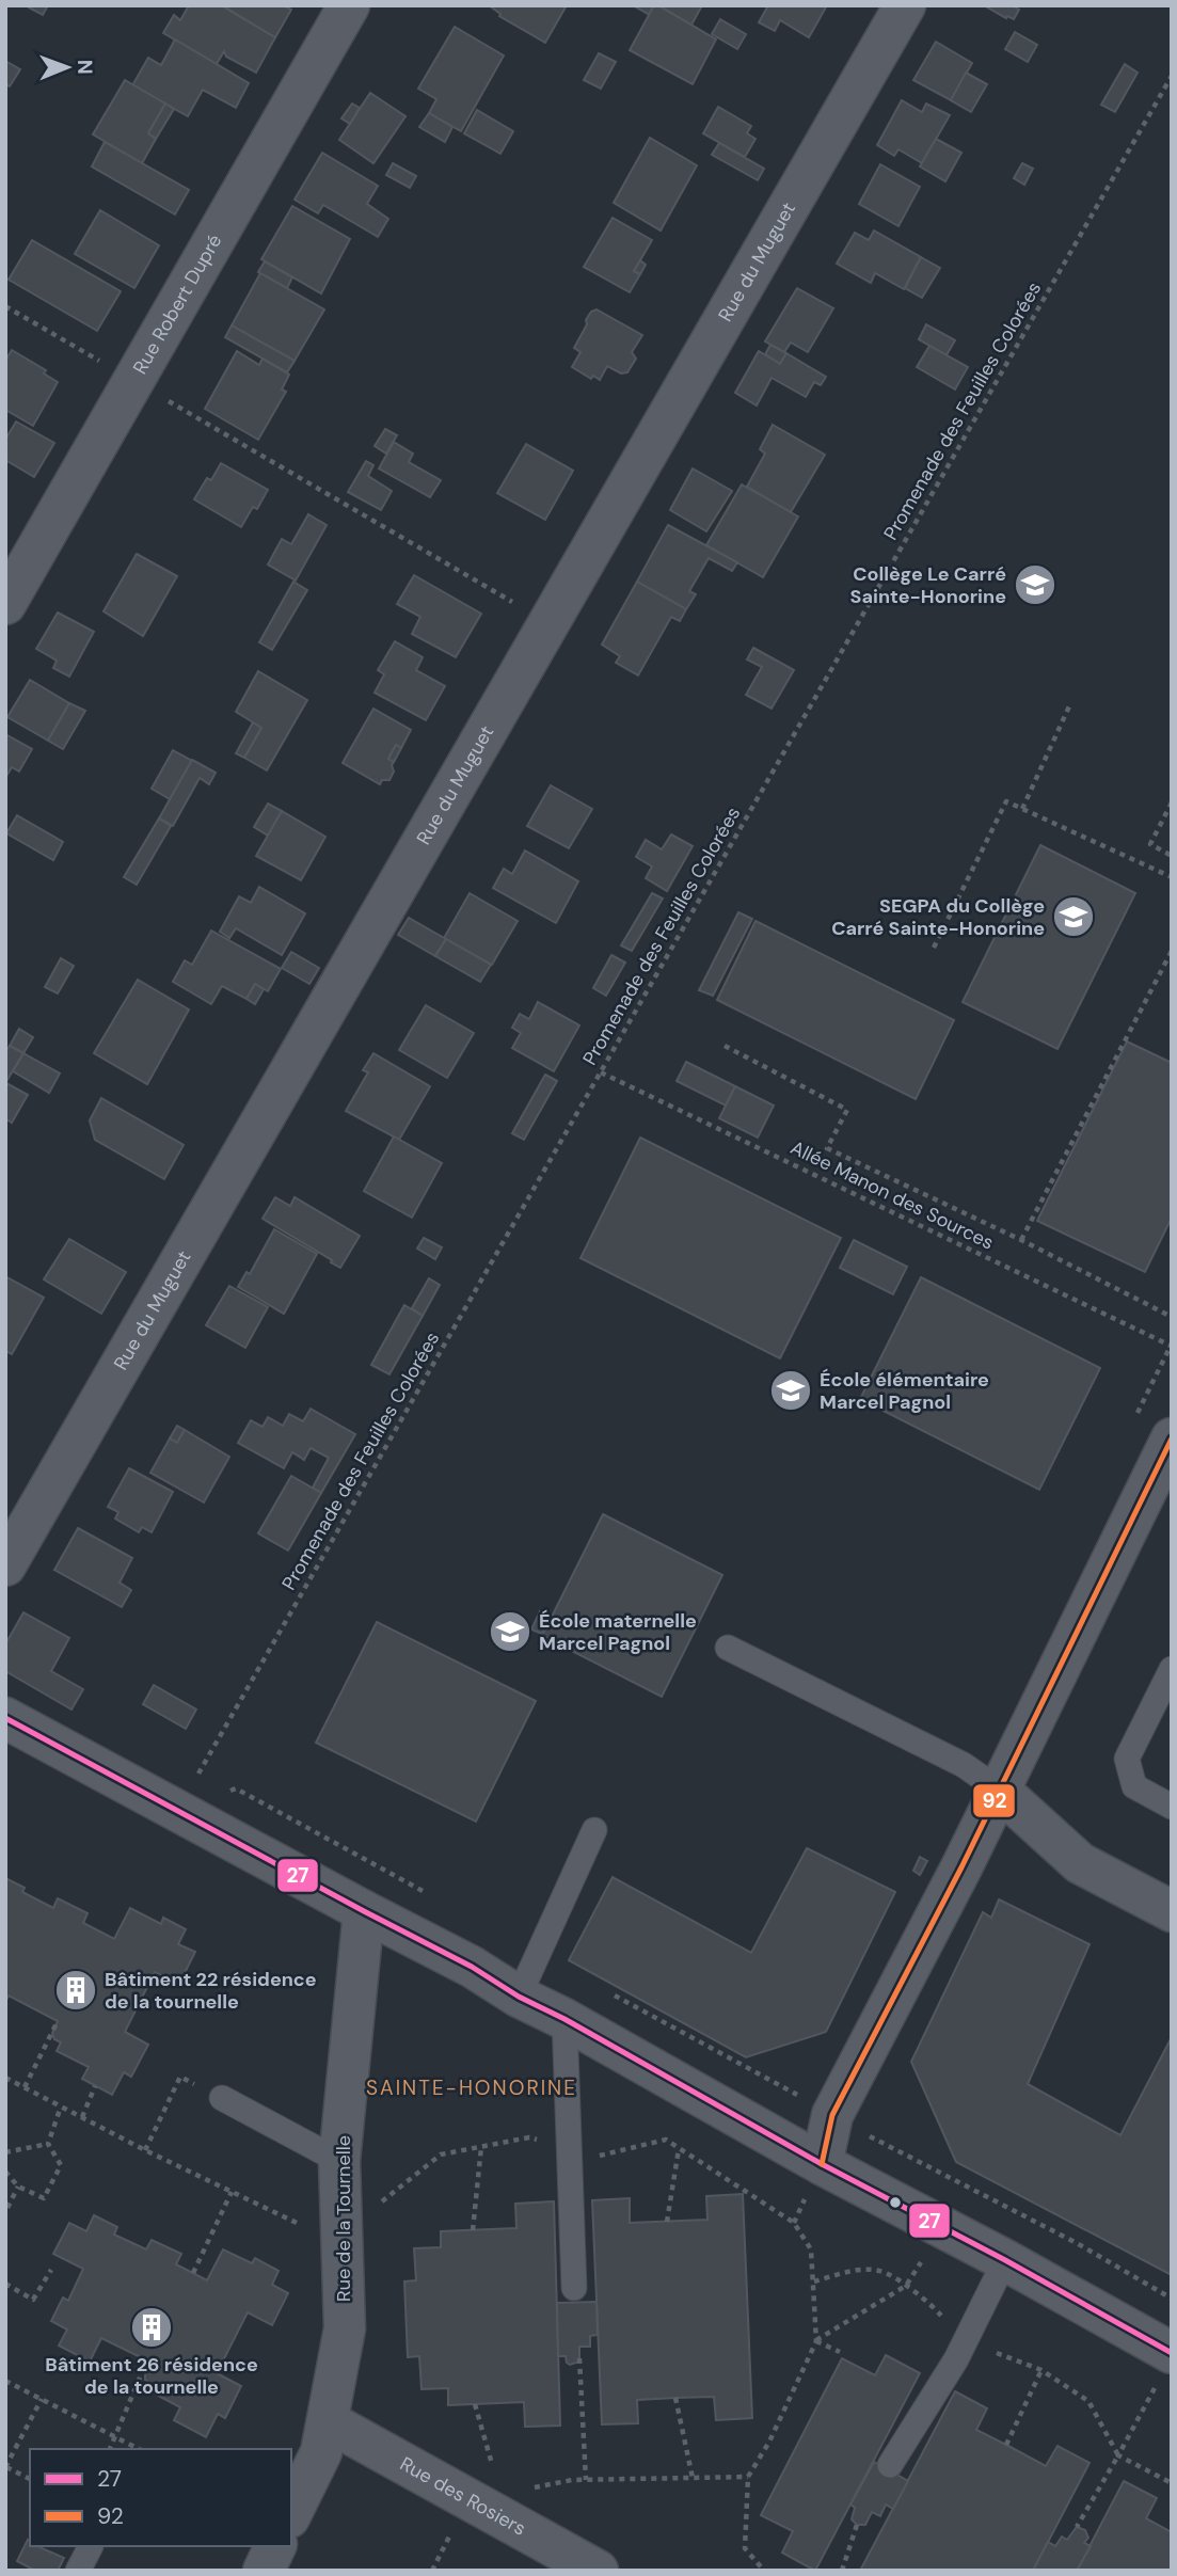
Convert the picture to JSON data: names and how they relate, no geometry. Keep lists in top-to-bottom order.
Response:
{
  "streets": {
    "street": [
      "Rue du Muguet",
      "Rue Robert Dupré",
      "Rue de la Tournelle",
      "Rue des Rosiers"
    ],
    "path": ["Promenade des Feuilles Colorées", "Allée Manon des Sources"]
  },
  "crossings": [
    ["Promenade des Feuilles Colorées", "Allée Manon des Sources"],
    ["Rue de la Tournelle", "Rue des Rosiers"]
  ],
  "districts": ["SAINTE-HONORINE"],
  "places": {
    "school or university": [
      "Collège Le Carré Sainte-Honorine",
      "SEGPA du Collège Carré Sainte-Honorine",
      "École élémentaire Marcel Pagnol",
      "École maternelle Marcel Pagnol"
    ],
    "building": ["Bâtiment 22 résidence de la tournelle", "Bâtiment 26 résidence de la tournelle"]
  },
  "lines": ["transit line 92", "transit line 27"],
  "legend": ["27", "92"],
  "north": "right"
}
